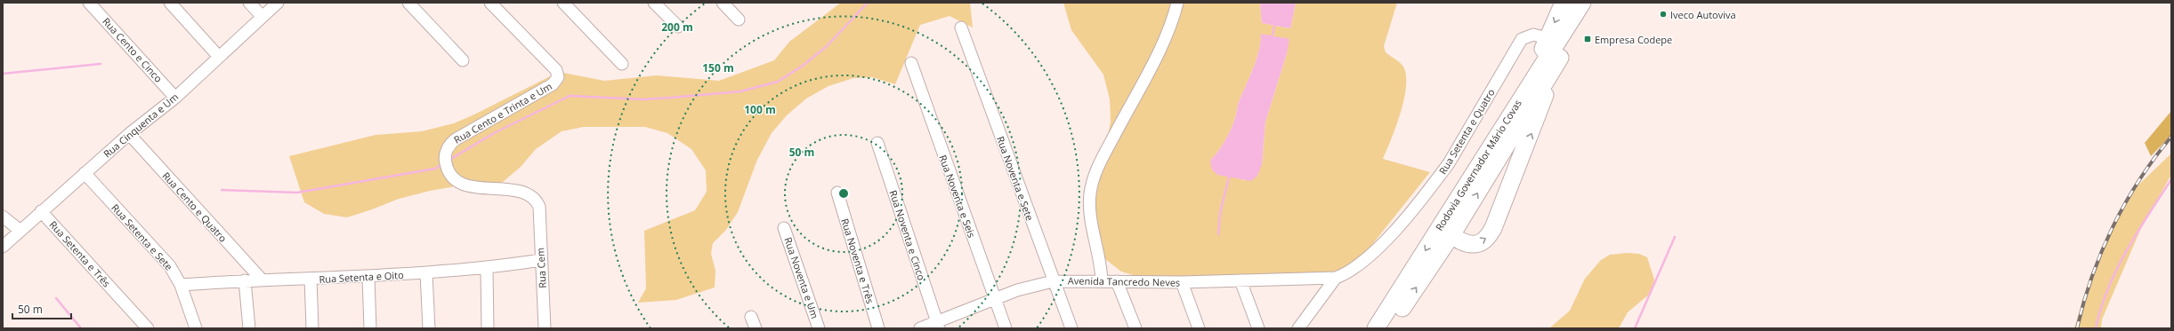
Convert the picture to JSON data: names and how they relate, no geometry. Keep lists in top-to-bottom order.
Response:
{
  "streets": {
    "highway": ["Rodovia Governador Mário Covas"],
    "street": [
      "Rua Cento e Cinco",
      "Rua Cento e Trinta e Um",
      "Rua Cinquenta e Um",
      "Rua Setenta e Quatro",
      "Rua Noventa e Sete",
      "Rua Noventa e Seis",
      "Rua Cento e Quatro",
      "Rua Noventa e Cinco",
      "Rua Setenta e Sete",
      "Rua Setenta e Três",
      "Rua Noventa e Três",
      "Rua Cem",
      "Rua Setenta e Oito",
      "Rua Noventa e Um",
      "Avenida Tancredo Neves"
    ]
  },
  "crossings": [
    ["Rua Cento e Cinco", "Rua Cinquenta e Um"],
    ["Rua Cento e Trinta e Um", "Rua Cem"],
    ["Rua Cinquenta e Um", "Rua Cento e Quatro"],
    ["Rua Cinquenta e Um", "Rua Setenta e Sete"],
    ["Rua Cinquenta e Um", "Rua Setenta e Três"],
    ["Rua Setenta e Quatro", "Avenida Tancredo Neves"],
    ["Rua Noventa e Sete", "Avenida Tancredo Neves"],
    ["Rua Noventa e Seis", "Avenida Tancredo Neves"],
    ["Rua Cento e Quatro", "Rua Setenta e Oito"],
    ["Rua Noventa e Cinco", "Avenida Tancredo Neves"],
    ["Rua Setenta e Sete", "Rua Setenta e Oito"],
    ["Rua Cem", "Rua Setenta e Oito"]
  ],
  "places": {
    "other": ["Iveco Autoviva"],
    "transit": ["Empresa Codepe"]
  },
  "scale_bar": "50 m",
  "rings": [
    "200 m",
    "150 m",
    "100 m",
    "50 m"
  ]
}
